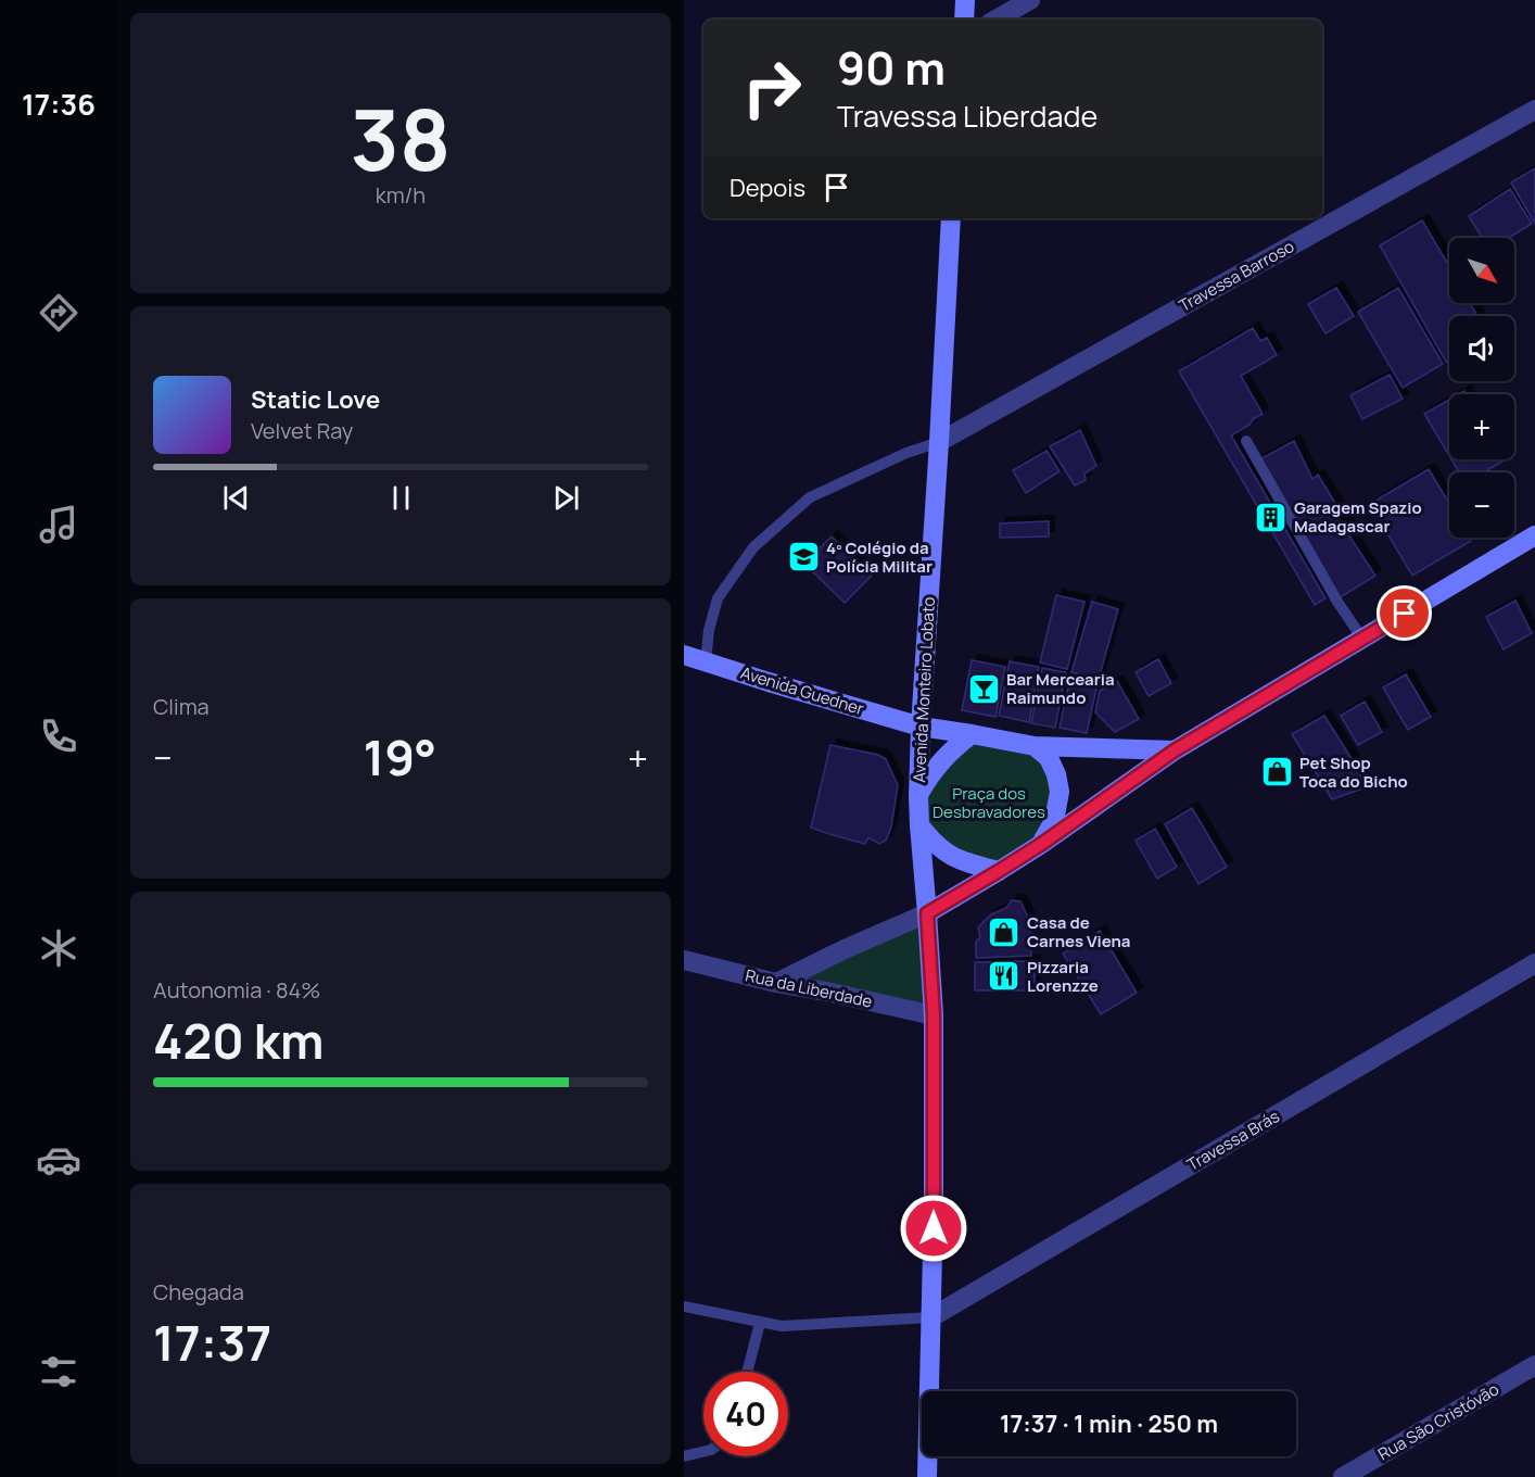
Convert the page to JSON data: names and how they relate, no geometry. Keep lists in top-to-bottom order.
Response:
{
  "streets": {
    "street": [
      "Travessa Barroso",
      "Avenida Monteiro Lobato",
      "Avenida Guedner",
      "Rua da Liberdade",
      "Travessa Brás",
      "Rua São Cristóvão"
    ]
  },
  "crossings": [
    ["Travessa Barroso", "Avenida Monteiro Lobato"],
    ["Avenida Monteiro Lobato", "Avenida Guedner"],
    ["Avenida Monteiro Lobato", "Rua da Liberdade"],
    ["Avenida Monteiro Lobato", "Travessa Brás"]
  ],
  "parks": ["Praça dos Desbravadores"],
  "places": {
    "building": ["Garagem Spazio Madagascar"],
    "school or university": ["4º Colégio da Polícia Militar"],
    "bar": ["Bar Mercearia Raimundo"],
    "shop": ["Pet Shop Toca do Bicho", "Casa de Carnes Viena"],
    "restaurant": ["Pizzaria Lorenzze"]
  },
  "north": "bottom right",
  "page": {
    "tabs": "17:36",
    "tile": [
      ["38", "km/h"],
      "Clima",
      ["Autonomia · 84%", "420 km"],
      ["Chegada", "17:37"]
    ],
    "turn": ["90 m", "Travessa Liberdade"],
    "then": "Depois",
    "map_buttons": ["+", "−"],
    "song": ["Static Love", "Velvet Ray"],
    "heat": ["−", "19°", "+"],
    "limit": "40",
    "trip": "17:37 · 1 min · 250 m"
  }
}
